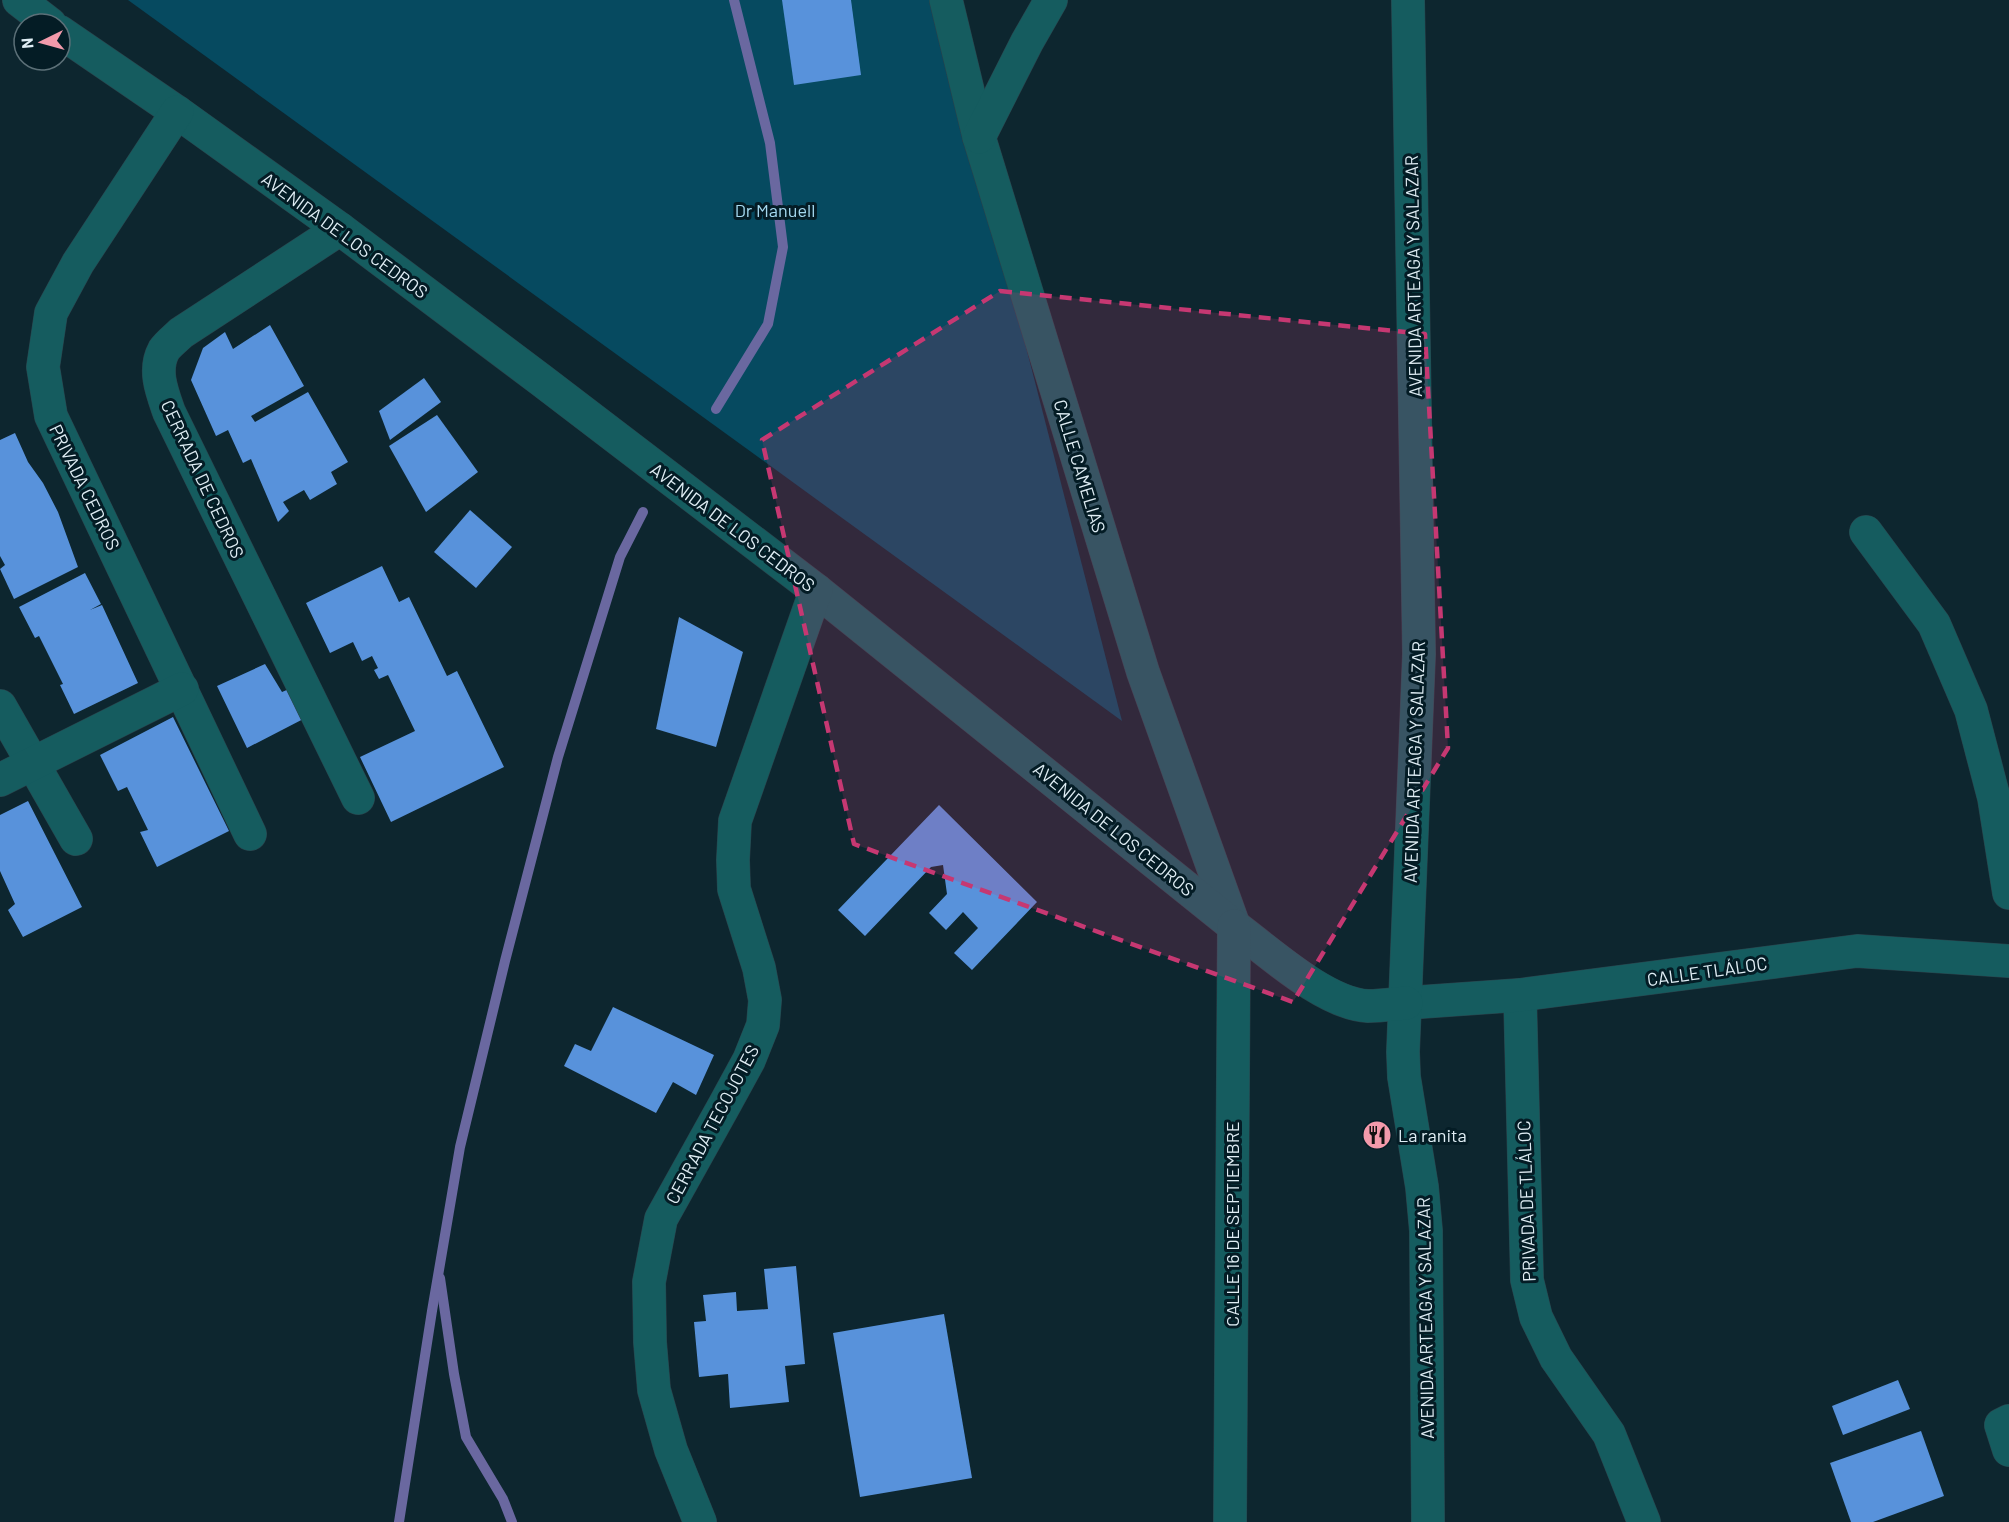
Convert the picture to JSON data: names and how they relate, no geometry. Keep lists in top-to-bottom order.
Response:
{
  "streets": {
    "street": [
      "AVENIDA DE LOS CEDROS",
      "AVENIDA ARTEAGA Y SALAZAR",
      "CALLE CAMELIAS",
      "CERRADA DE CEDROS",
      "PRIVADA CEDROS",
      "CALLE TLÁLOC",
      "CERRADA TECOJOTES",
      "PRIVADA DE TLÁLOC",
      "CALLE 16 DE SEPTIEMBRE"
    ]
  },
  "crossings": [
    ["AVENIDA DE LOS CEDROS", "AVENIDA ARTEAGA Y SALAZAR"],
    ["AVENIDA DE LOS CEDROS", "CALLE CAMELIAS"],
    ["AVENIDA DE LOS CEDROS", "CERRADA DE CEDROS"],
    ["AVENIDA DE LOS CEDROS", "PRIVADA CEDROS"],
    ["AVENIDA DE LOS CEDROS", "CALLE TLÁLOC"],
    ["AVENIDA DE LOS CEDROS", "CERRADA TECOJOTES"],
    ["AVENIDA DE LOS CEDROS", "CALLE 16 DE SEPTIEMBRE"],
    ["AVENIDA ARTEAGA Y SALAZAR", "CALLE TLÁLOC"],
    ["CALLE CAMELIAS", "CALLE 16 DE SEPTIEMBRE"],
    ["CALLE TLÁLOC", "PRIVADA DE TLÁLOC"]
  ],
  "parks": ["Dr Manuell"],
  "places": {
    "restaurant": ["La ranita"]
  },
  "north": "left"
}
